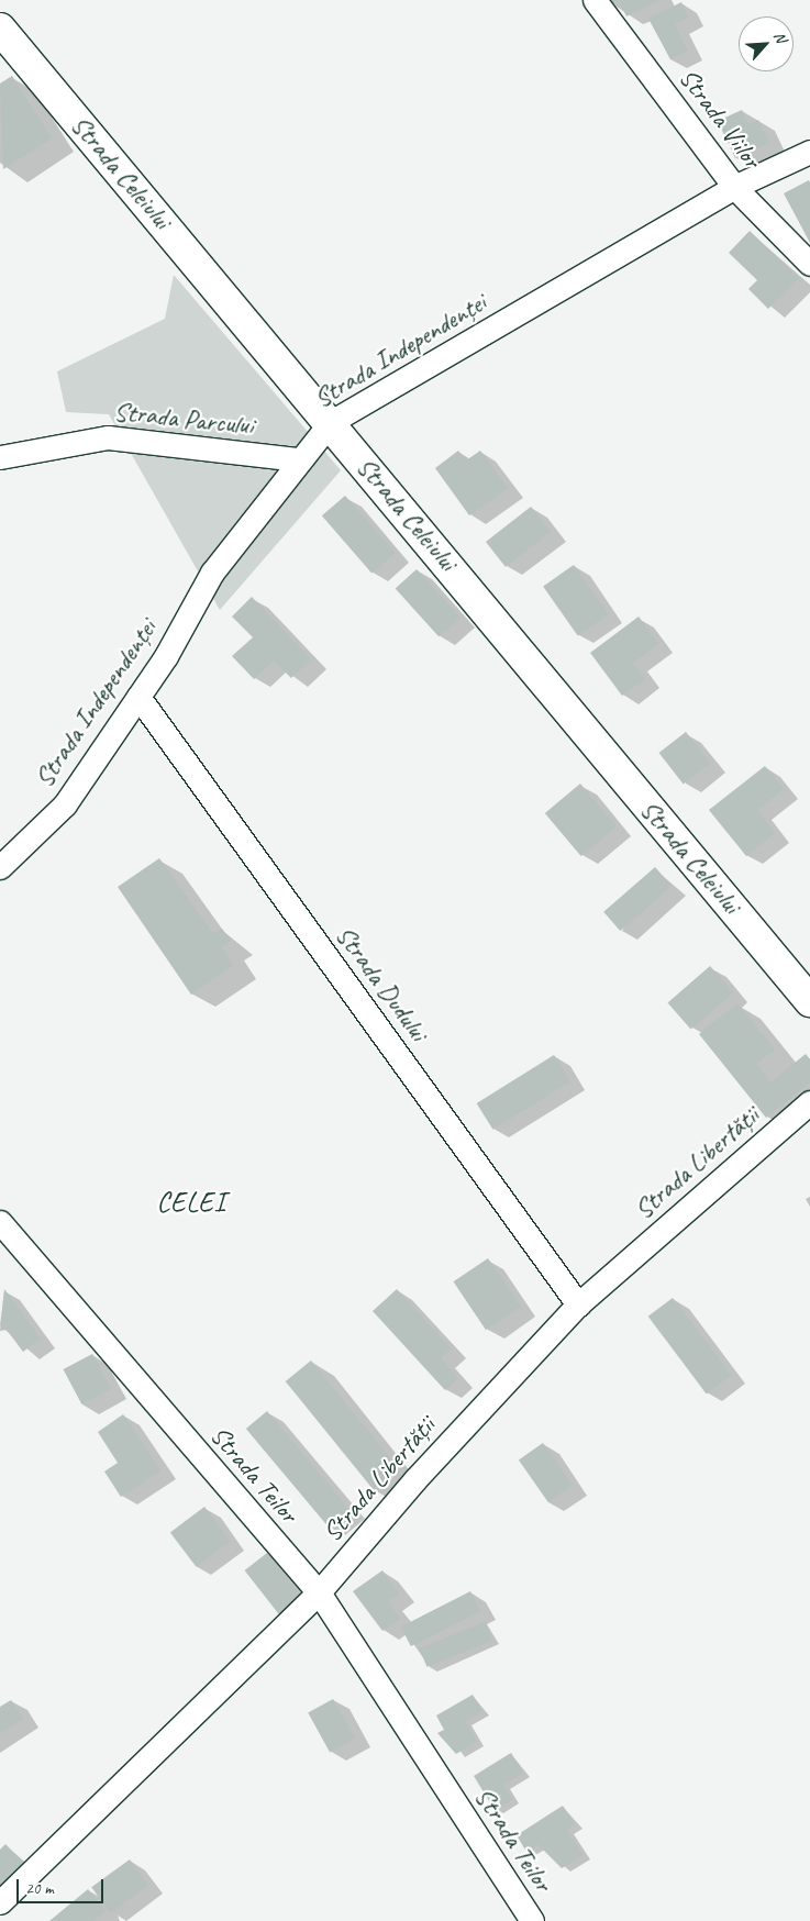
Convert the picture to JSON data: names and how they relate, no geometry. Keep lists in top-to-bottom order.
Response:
{
  "streets": {
    "main road": ["Strada Celeiului"],
    "street": [
      "Strada Viilor",
      "Strada Independenței",
      "Strada Parcului",
      "Strada Dudului",
      "Strada Libertății",
      "Strada Teilor"
    ]
  },
  "crossings": [
    ["Strada Viilor", "Strada Independenței"],
    ["Strada Celeiului", "Strada Independenței"],
    ["Strada Independenței", "Strada Parcului"],
    ["Strada Independenței", "Strada Dudului"],
    ["Strada Dudului", "Strada Libertății"],
    ["Strada Libertății", "Strada Teilor"]
  ],
  "districts": ["CELEI"],
  "scale_bar": "20 m",
  "north": "top right"
}
